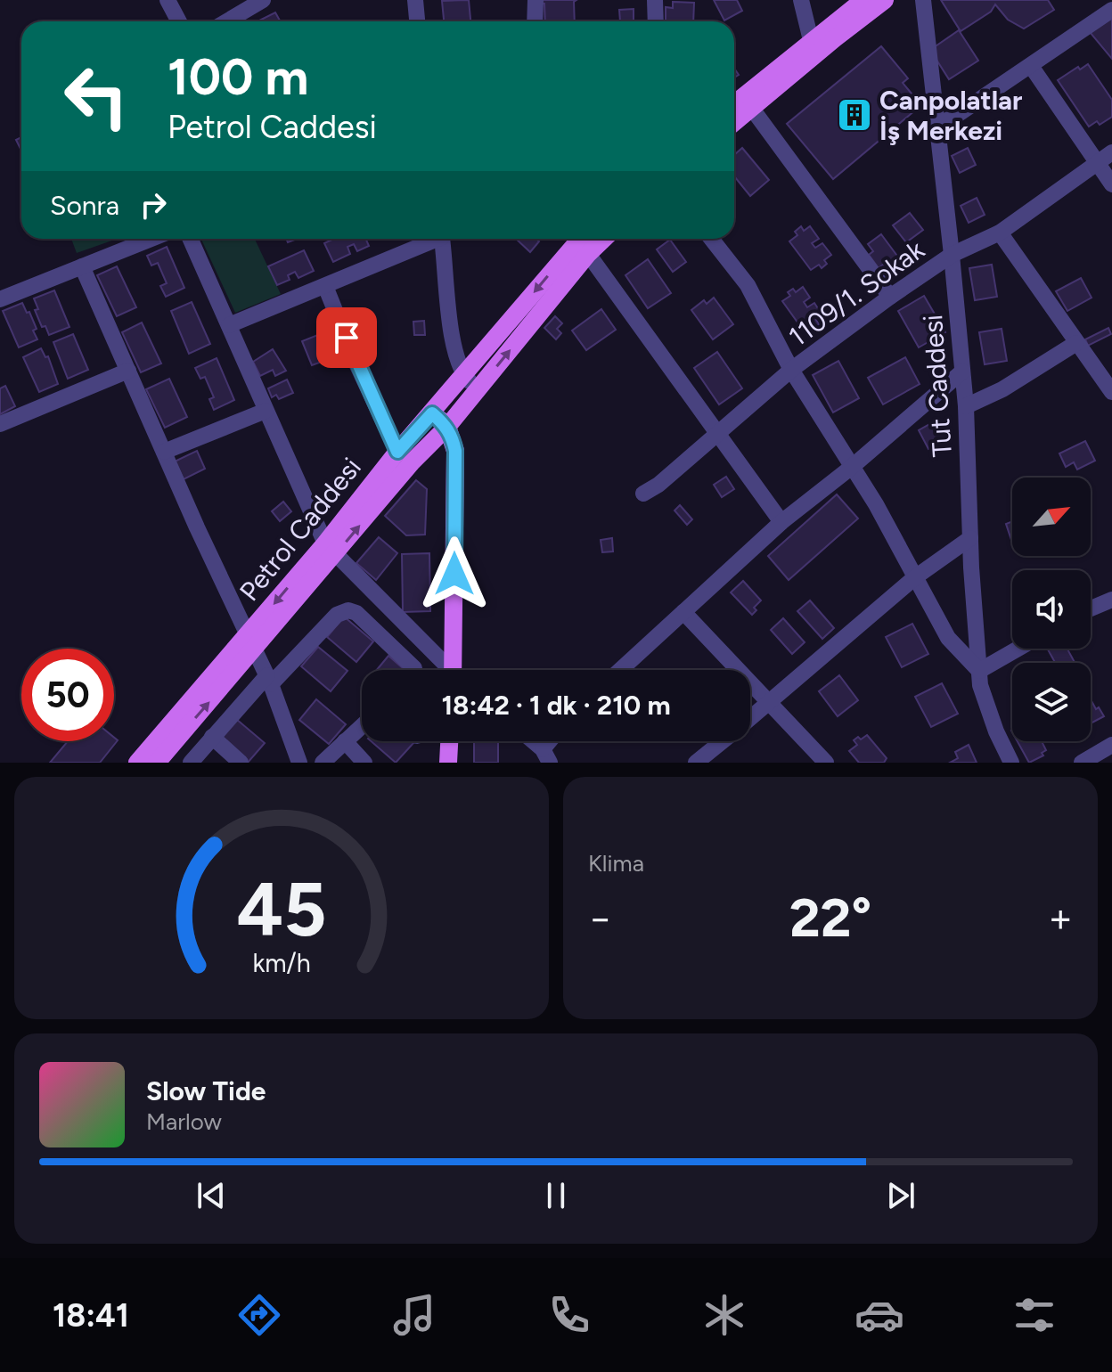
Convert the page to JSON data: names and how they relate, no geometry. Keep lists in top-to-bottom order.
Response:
{
  "streets": {
    "main road": ["Petrol Caddesi"],
    "street": ["1109/1. Sokak", "Tut Caddesi"]
  },
  "crossings": [
    ["1109/1. Sokak", "Tut Caddesi"]
  ],
  "places": {
    "building": ["Canpolatlar İş Merkezi"]
  },
  "north": "top right",
  "page": {
    "turn": ["100 m", "Petrol Caddesi"],
    "then": "Sonra",
    "limit": "50",
    "trip": "18:42 · 1 dk · 210 m",
    "tile": "Klima",
    "heat": ["−", "22°", "+"],
    "song": ["Slow Tide", "Marlow"],
    "tabs": "18:41",
    "gauge": ["45", "km/h"]
  }
}
